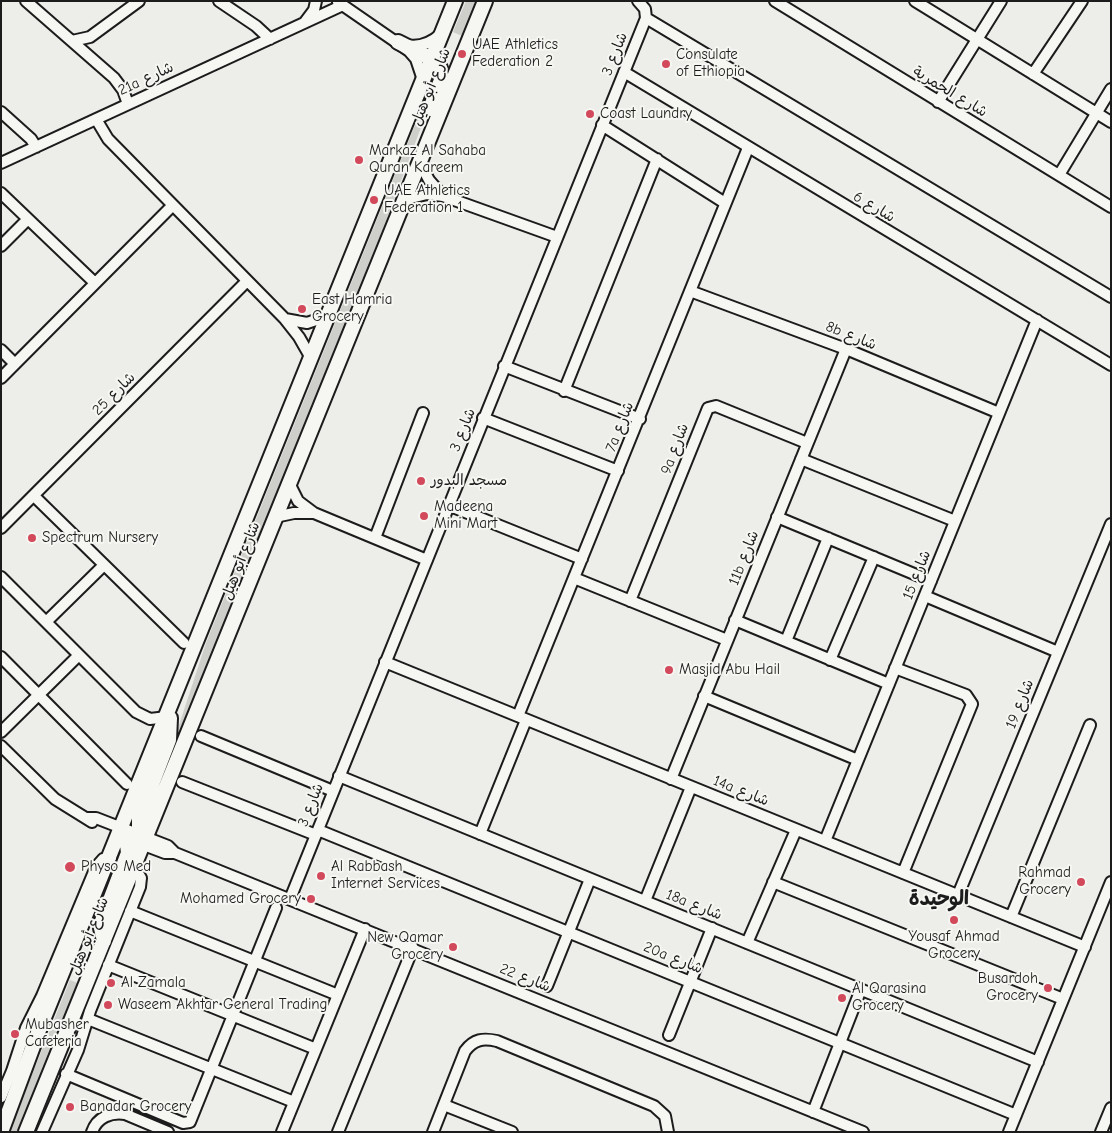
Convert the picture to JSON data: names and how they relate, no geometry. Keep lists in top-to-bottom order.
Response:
{
  "streets": {
    "main road": ["شارع أبو هيل"],
    "street": [
      "شارع 3",
      "21a شارع",
      "شارع الحمرية",
      "شارع 6",
      "8b شارع",
      "شارع 25",
      "7a شارع",
      "9a شارع",
      "11b شارع",
      "شارع 15",
      "شارع 19",
      "14a شارع",
      "18a شارع",
      "20a شارع",
      "شارع 22"
    ]
  },
  "crossings": [
    ["شارع 3", "شارع 6"],
    ["شارع 3", "14a شارع"],
    ["شارع 3", "18a شارع"],
    ["شارع 3", "20a شارع"],
    ["شارع 3", "شارع 22"],
    ["شارع أبو هيل", "شارع 22"],
    ["شارع 6", "7a شارع"],
    ["شارع 6", "شارع 15"],
    ["8b شارع", "7a شارع"],
    ["8b شارع", "11b شارع"],
    ["8b شارع", "شارع 15"],
    ["7a شارع", "14a شارع"],
    ["7a شارع", "18a شارع"],
    ["9a شارع", "11b شارع"],
    ["11b شارع", "14a شارع"],
    ["شارع 15", "14a شارع"],
    ["شارع 19", "14a شارع"]
  ],
  "districts": ["الوحيدة"],
  "places": [
    "UAE Athletics Federation 2",
    "Consulate of Ethiopia",
    "Coast Laundry",
    "Markaz Al Sahaba Quran Kareem",
    "UAE Athletics Federation 1",
    "East Hamria Grocery",
    "مسجد البدور",
    "Madeena Mini Mart",
    "Spectrum Nursery",
    "Masjid Abu Hail",
    "Physo Med",
    "Al Rabbash Internet Services",
    "Rahmad Grocery",
    "Mohamed Grocery",
    "Yousaf Ahmad Grocery",
    "New Qamar Grocery",
    "Al Zamala",
    "Busardoh Grocery",
    "Al Qarasina Grocery",
    "Waseem Akhtar General Trading",
    "Mubasher Cafeteria",
    "Banadar Grocery"
  ]
}
